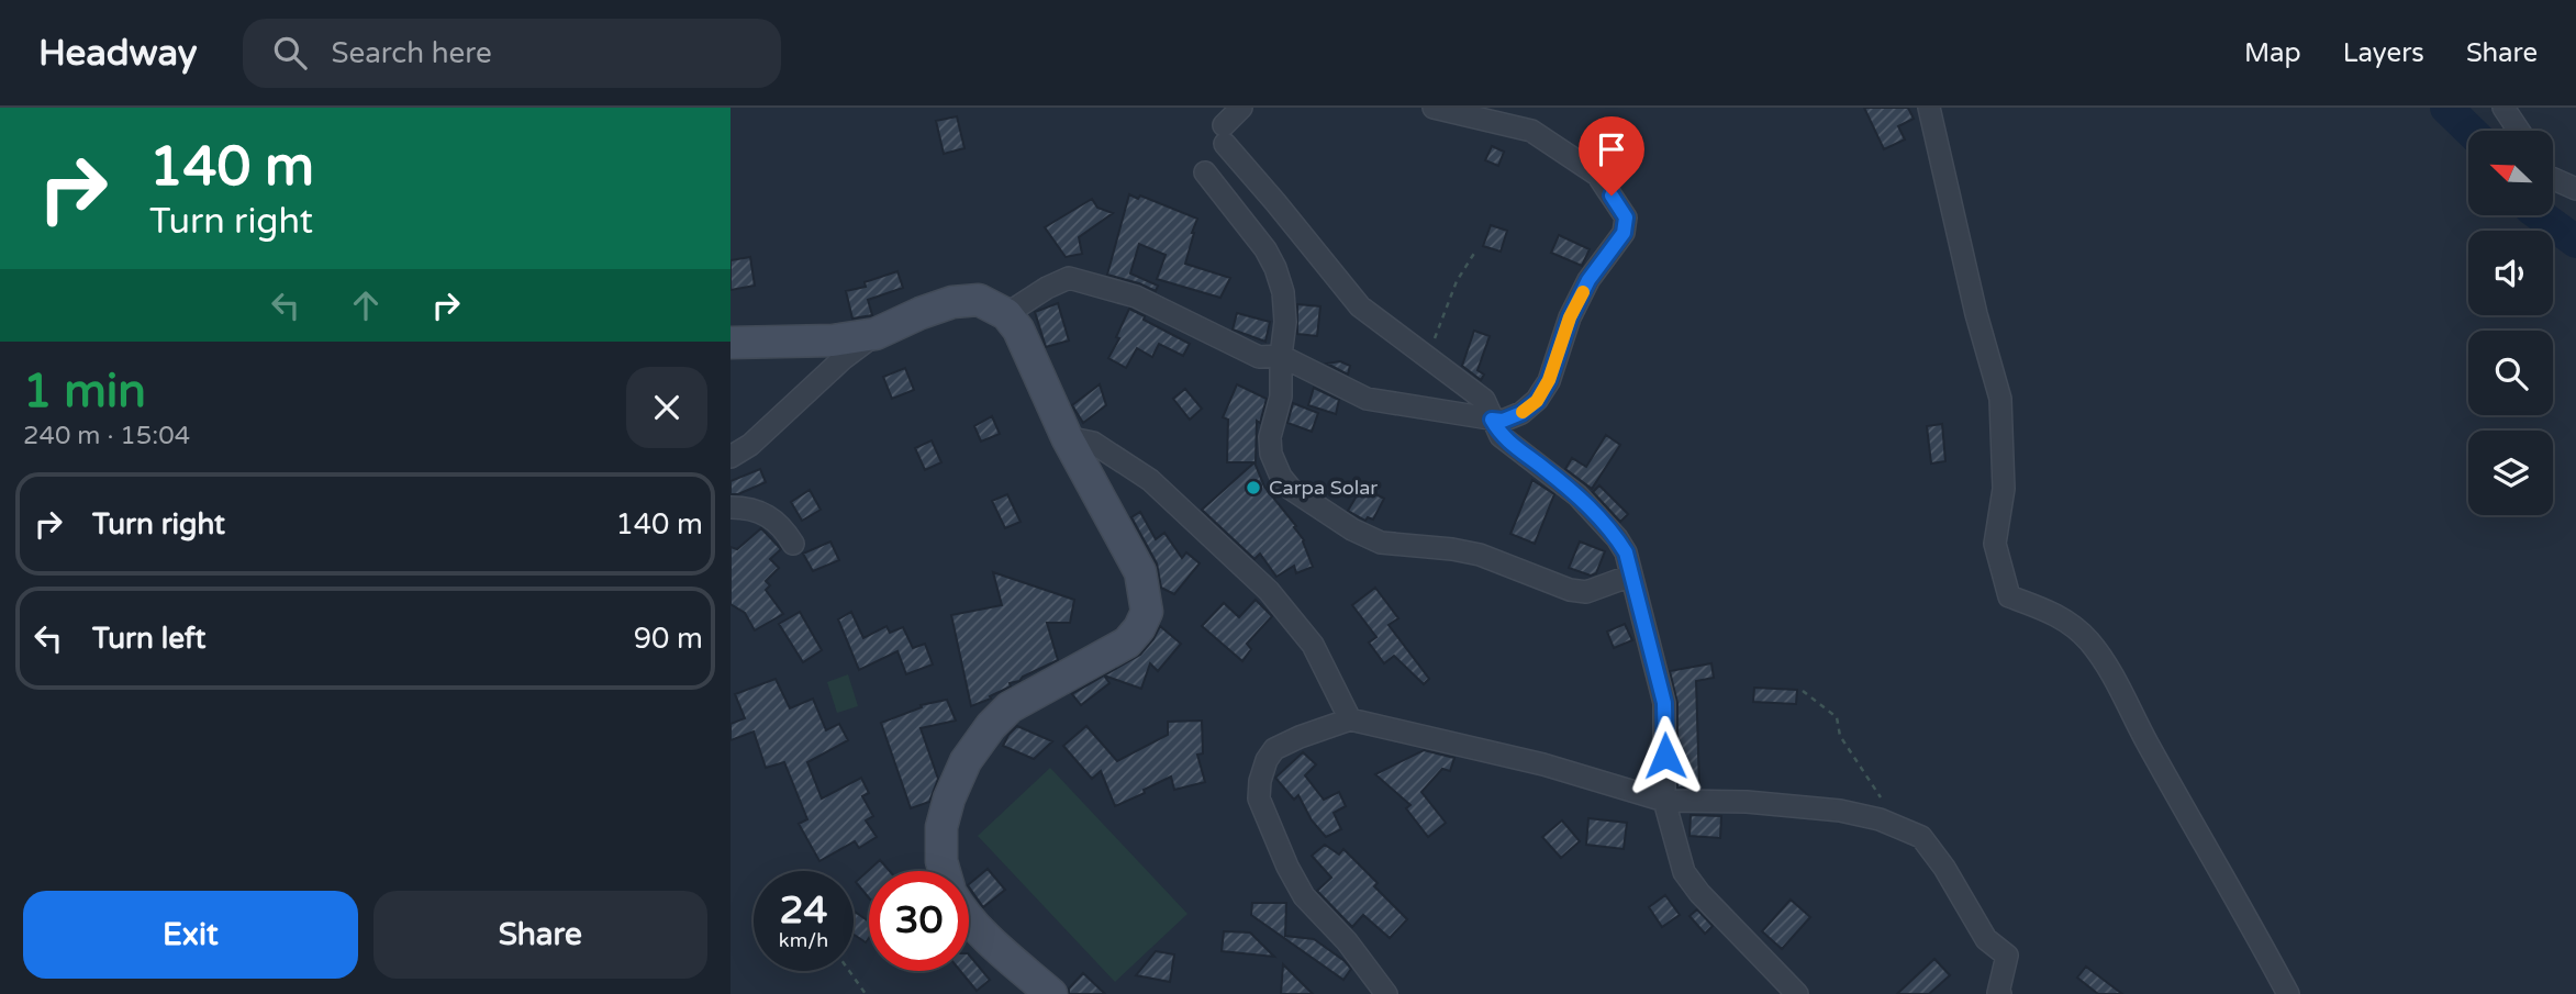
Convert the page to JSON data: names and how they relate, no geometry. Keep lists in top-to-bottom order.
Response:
{
  "places": ["Carpa Solar"],
  "north": "top left",
  "page": {
    "header": "Headway",
    "search": "Search here",
    "nav": ["Map", "Layers", "Share"],
    "turn": ["140 m", "Turn right"],
    "heading": ["1 min", "240 m · 15:04"],
    "list": [
      {
        "name": "Turn right",
        "value": "140 m"
      },
      {
        "name": "Turn left",
        "value": "90 m"
      }
    ],
    "speed": "24 km/h",
    "limit": "30",
    "buttons": ["Exit", "Share"]
  }
}
